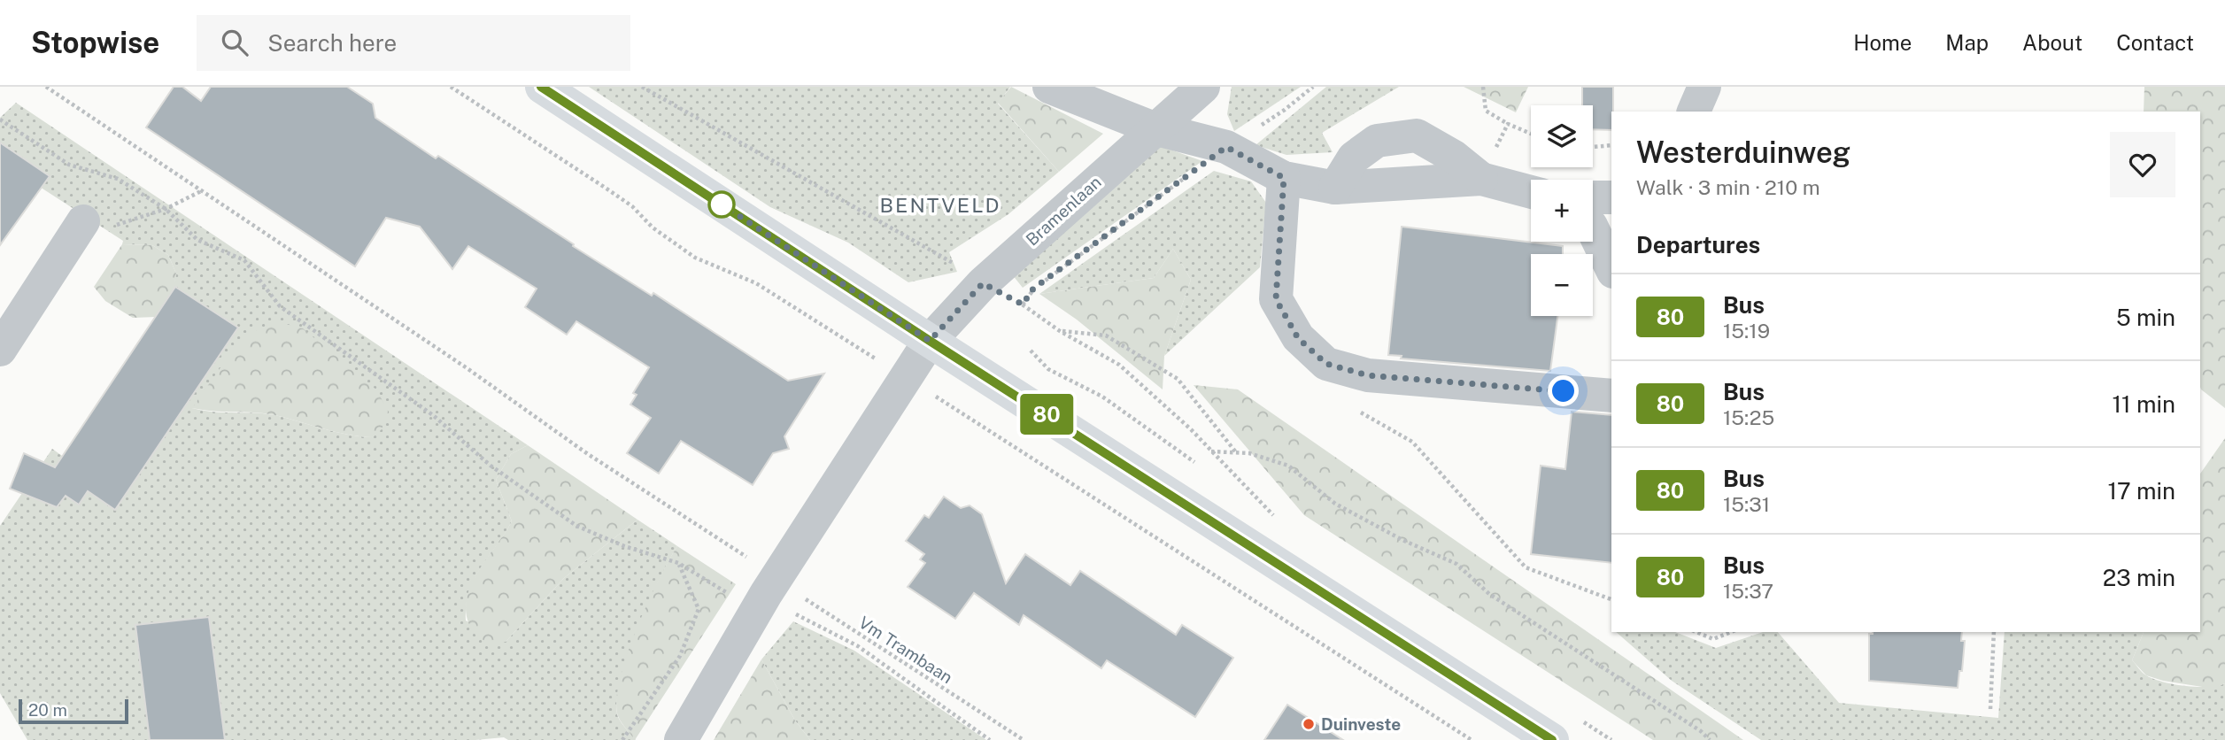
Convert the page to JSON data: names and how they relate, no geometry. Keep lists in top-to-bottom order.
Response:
{
  "streets": {
    "street": ["Bramenlaan"],
    "path": ["Vm Trambaan"]
  },
  "crossings": [
    ["Bramenlaan", "Vm Trambaan"]
  ],
  "districts": ["BENTVELD"],
  "places": ["Duinveste"],
  "lines": ["bus line 80"],
  "scale_bar": "20 m",
  "page": {
    "header": "Stopwise",
    "search": "Search here",
    "nav": [
      "Home",
      "Map",
      "About",
      "Contact"
    ],
    "on_map": "80",
    "map_buttons": ["+", "−"],
    "heading": [
      ["Westerduinweg", "Walk · 3 min · 210 m"],
      "Departures"
    ],
    "list": [
      {
        "mark": "80",
        "name": "Bus",
        "note": "15:19",
        "value": "5 min"
      },
      {
        "mark": "80",
        "name": "Bus",
        "note": "15:25",
        "value": "11 min"
      },
      {
        "mark": "80",
        "name": "Bus",
        "note": "15:31",
        "value": "17 min"
      },
      {
        "mark": "80",
        "name": "Bus",
        "note": "15:37",
        "value": "23 min"
      }
    ],
    "scale": "20 m"
  }
}
